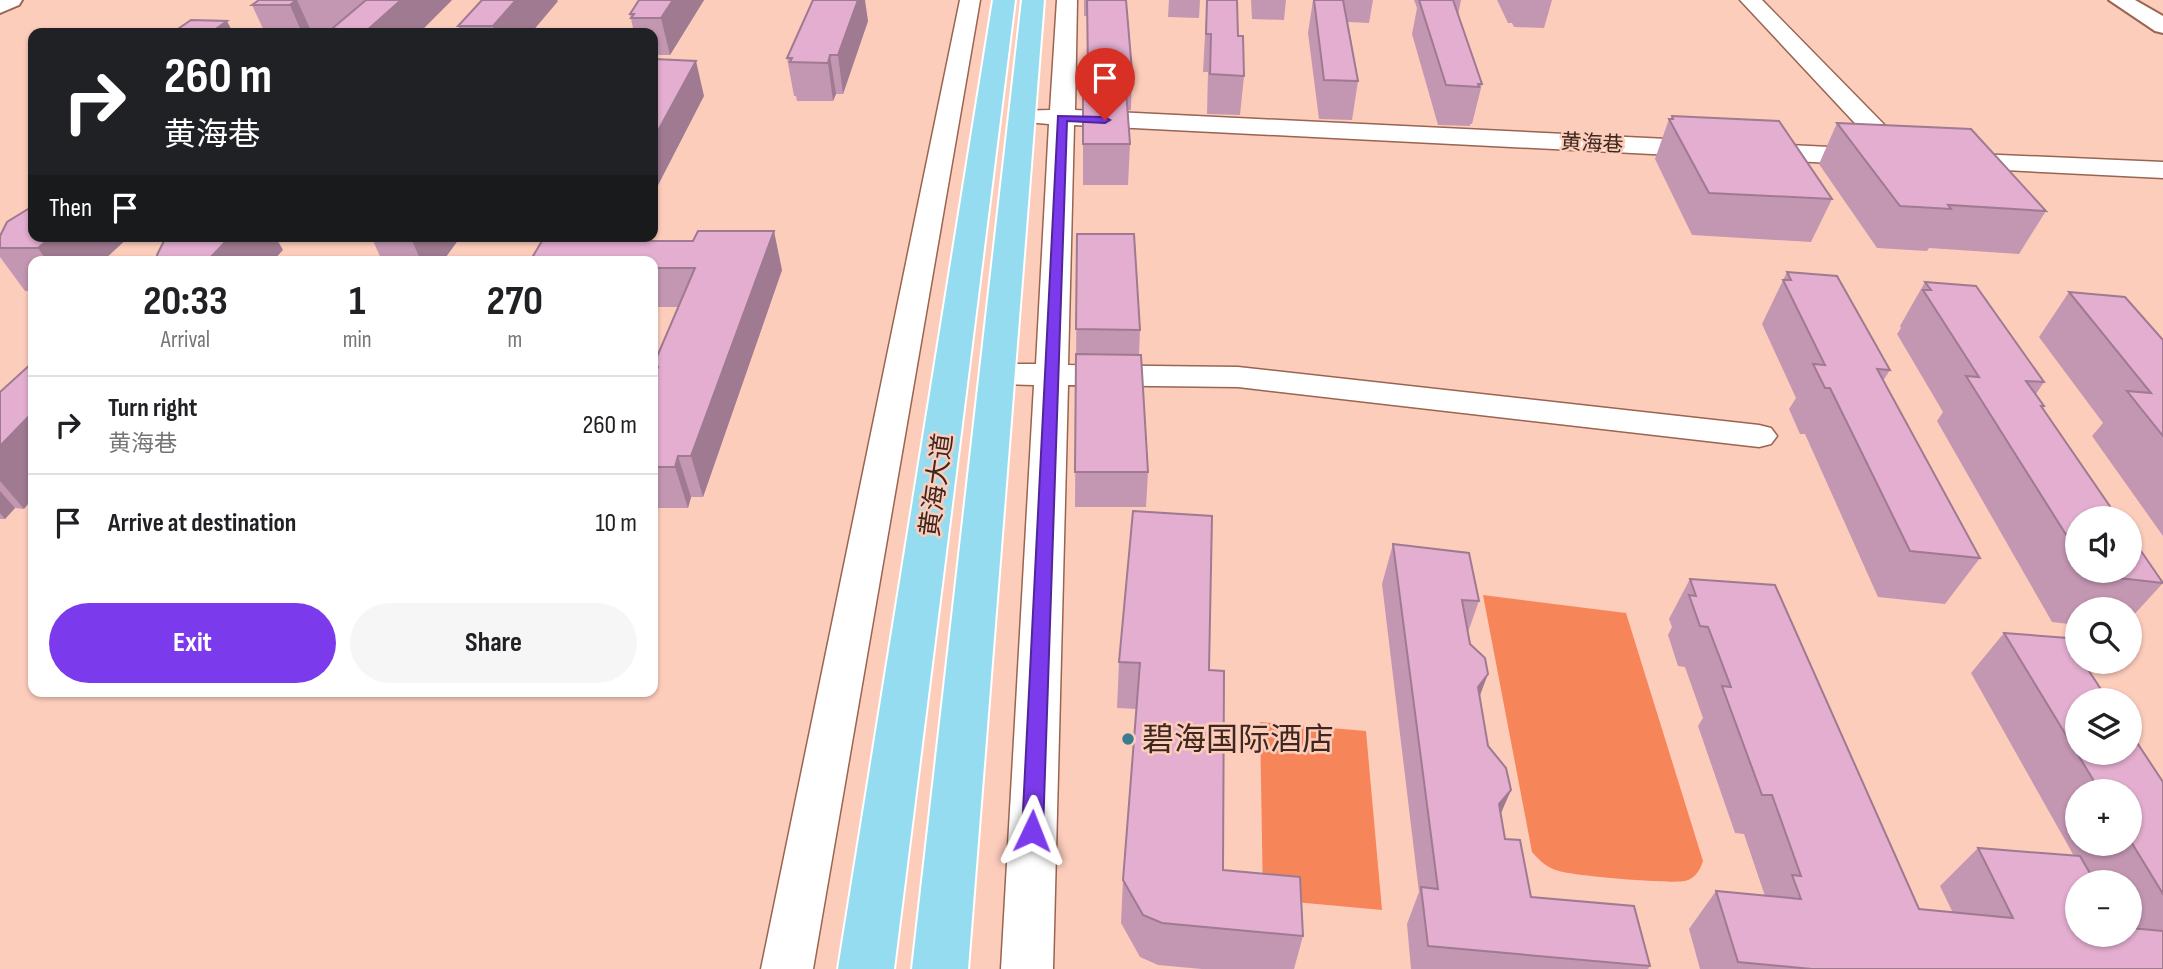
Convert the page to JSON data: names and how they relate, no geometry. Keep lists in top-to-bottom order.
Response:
{
  "streets": {
    "main road": ["黄海大道"],
    "street": ["黄海巷"]
  },
  "crossings": [
    ["黄海巷", "黄海大道"]
  ],
  "places": ["碧海国际酒店"],
  "page": {
    "turn": ["260 m", "黄海巷"],
    "then": "Then",
    "eta": [
      "20:33",
      "Arrival",
      "1",
      "min",
      "270",
      "m"
    ],
    "list": [
      {
        "name": "Turn right",
        "note": "黄海巷",
        "value": "260 m"
      },
      {
        "name": "Arrive at destination",
        "value": "10 m"
      }
    ],
    "map_buttons": ["+", "−"],
    "buttons": ["Exit", "Share"]
  }
}
